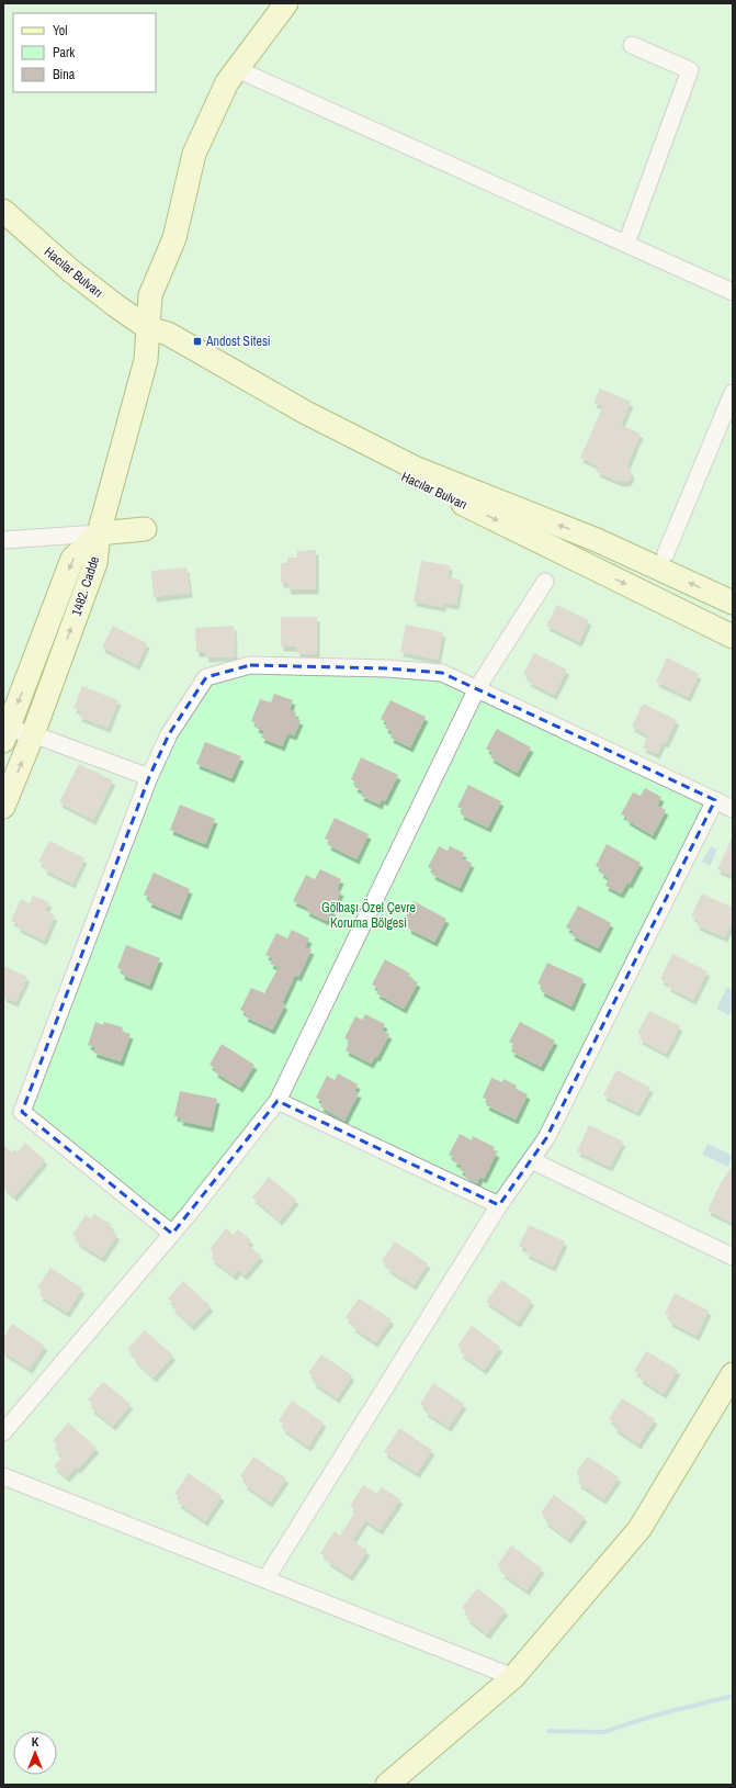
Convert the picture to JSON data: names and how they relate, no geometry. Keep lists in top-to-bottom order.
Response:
{
  "streets": {
    "street": ["Hacılar Bulvarı", "1482. Cadde"]
  },
  "parks": ["Gölbaşı Özel Çevre Koruma Bölgesi"],
  "places": {
    "transit": ["Andost Sitesi"]
  },
  "legend": ["Yol", "Park", "Bina"],
  "north": "top"
}
